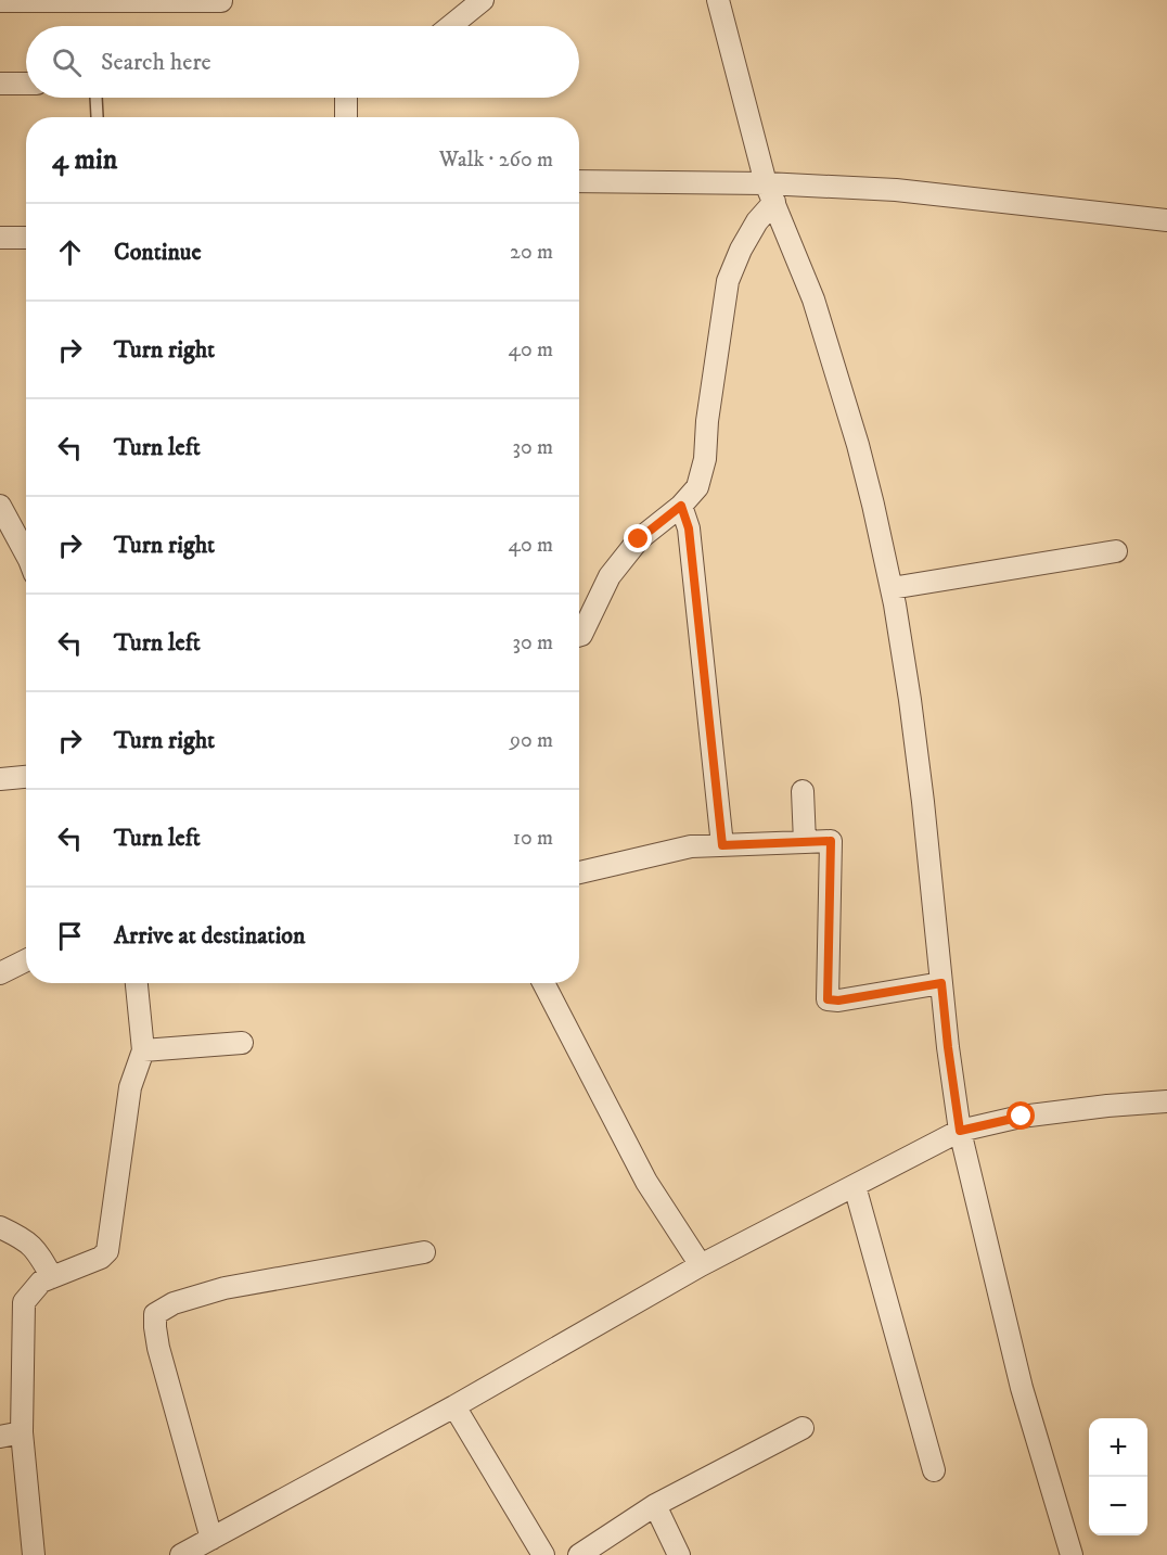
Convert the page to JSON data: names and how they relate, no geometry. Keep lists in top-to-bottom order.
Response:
{
  "page": {
    "search": "Search here",
    "heading": ["4 min", "Walk · 260 m"],
    "list": [
      ["Continue", "20 m"],
      ["Turn right", "40 m"],
      ["Turn left", "30 m"],
      ["Turn right", "40 m"],
      ["Turn left", "30 m"],
      ["Turn right", "90 m"],
      ["Turn left", "10 m"],
      "Arrive at destination"
    ],
    "map_buttons": ["+", "−"]
  }
}
